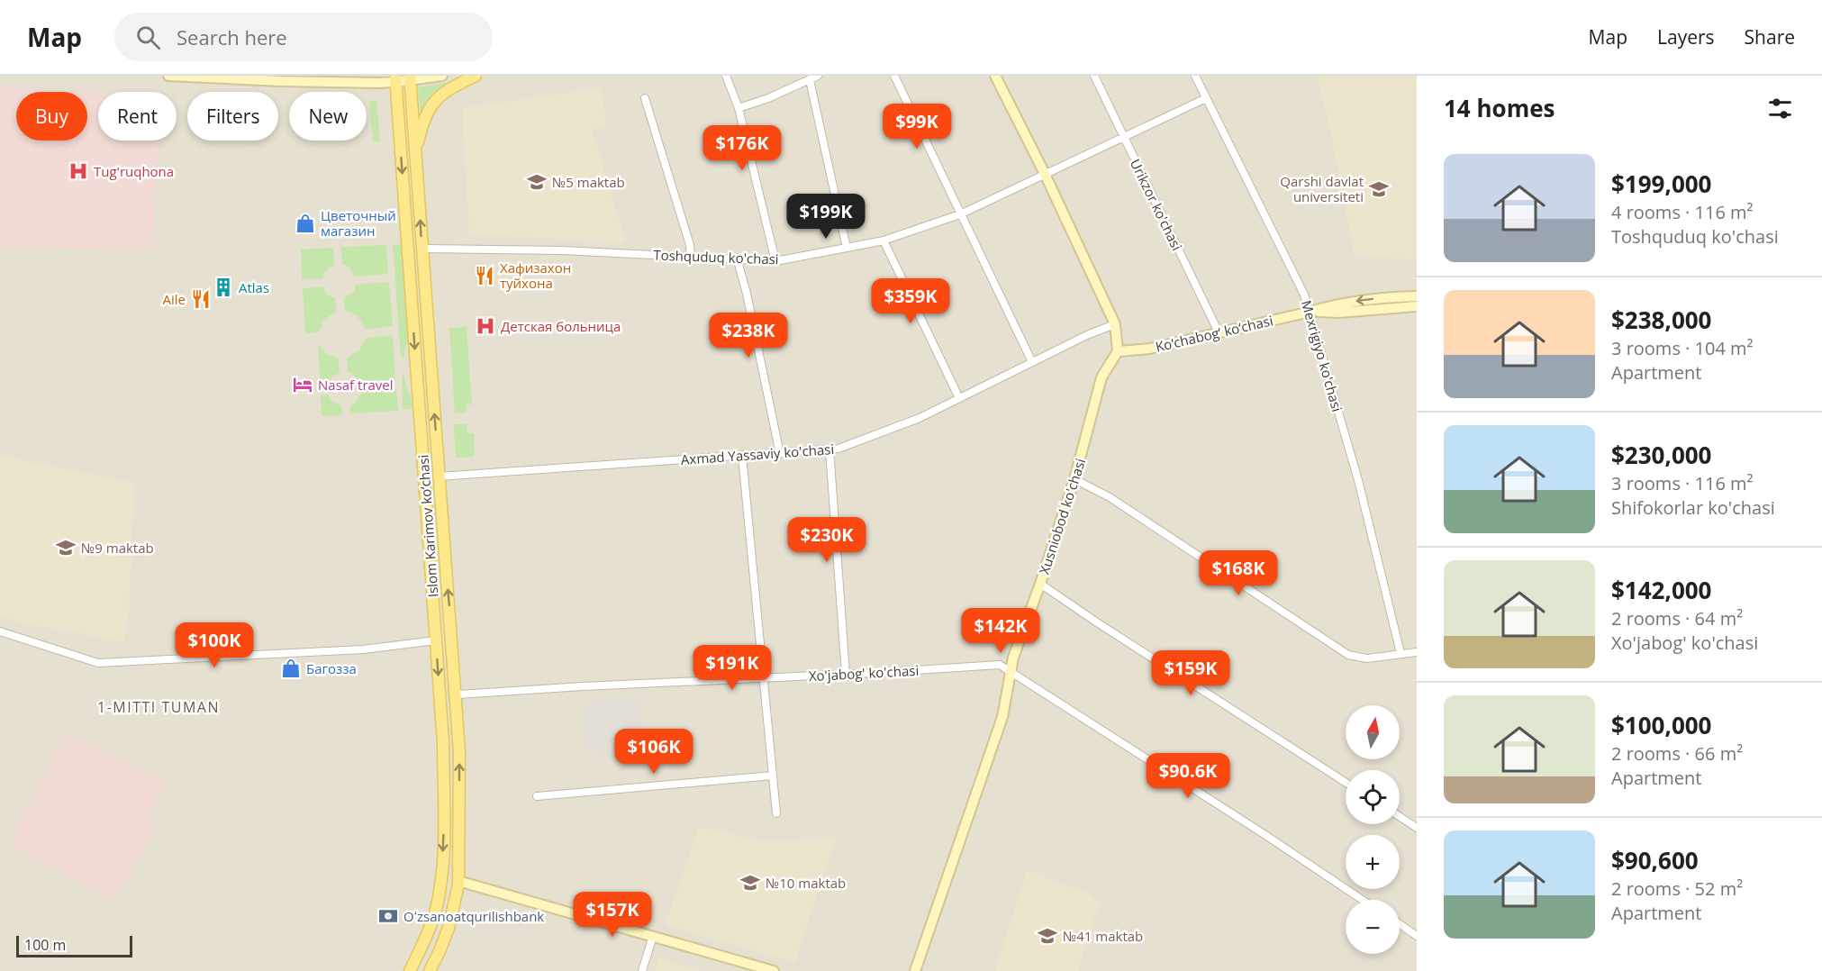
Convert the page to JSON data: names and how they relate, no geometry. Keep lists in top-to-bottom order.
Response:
{
  "streets": {
    "main road": ["Islom Karimov ko‘chasi"],
    "street": [
      "Urikzor ko'chasi",
      "Toshquduq ko'chasi",
      "Ko‘chabog‘ ko‘chasi",
      "Mexrigiyo ko'chasi",
      "Axmad Yassaviy ko'chasi",
      "Xusniobod ko'chasi",
      "Xo'jabog' ko'chasi"
    ]
  },
  "crossings": [
    ["Urikzor ko'chasi", "Toshquduq ko'chasi"],
    ["Urikzor ko'chasi", "Ko‘chabog‘ ko‘chasi"],
    ["Toshquduq ko'chasi", "Mexrigiyo ko'chasi"],
    ["Toshquduq ko'chasi", "Islom Karimov ko‘chasi"],
    ["Ko‘chabog‘ ko‘chasi", "Mexrigiyo ko'chasi"],
    ["Ko‘chabog‘ ko‘chasi", "Xusniobod ko'chasi"],
    ["Axmad Yassaviy ko'chasi", "Islom Karimov ko‘chasi"],
    ["Xusniobod ko'chasi", "Xo'jabog' ko'chasi"],
    ["Islom Karimov ko‘chasi", "Xo'jabog' ko'chasi"]
  ],
  "districts": ["1-MITTI TUMAN"],
  "places": {
    "hospital": ["Tug'ruqhona", "Детская больница"],
    "school or university": [
      "№5 maktab",
      "Qarshi davlat universiteti",
      "№9 maktab",
      "№10 maktab",
      "№41 maktab"
    ],
    "shop": ["Цветочный магазин", "Багозза"],
    "restaurant": ["Хафизахон туйхона", "Aile"],
    "building": ["Atlas"],
    "hotel": ["Nasaf travel"],
    "bank": ["Oʻzsanoatqurilishbank"]
  },
  "scale_bar": "100 m",
  "north": "top",
  "page": {
    "header": "Map",
    "search": "Search here",
    "nav": ["Map", "Layers", "Share"],
    "heading": "14 homes",
    "chip": [
      "Buy",
      "Rent",
      "Filters",
      "New"
    ],
    "price": [
      "$99K",
      "$176K",
      "$199K",
      "$359K",
      "$238K",
      "$230K",
      "$168K",
      "$142K",
      "$100K",
      "$191K",
      "$159K",
      "$106K",
      "$90.6K",
      "$157K"
    ],
    "list": [
      {
        "name": "$199,000",
        "note": "4 rooms · 116 m² · Toshquduq ko'chasi"
      },
      {
        "name": "$238,000",
        "note": "3 rooms · 104 m² · Apartment"
      },
      {
        "name": "$230,000",
        "note": "3 rooms · 116 m² · Shifokorlar ko'chasi"
      },
      {
        "name": "$142,000",
        "note": "2 rooms · 64 m² · Xo'jabog' ko'chasi"
      },
      {
        "name": "$100,000",
        "note": "2 rooms · 66 m² · Apartment"
      },
      {
        "name": "$90,600",
        "note": "2 rooms · 52 m² · Apartment"
      }
    ],
    "map_buttons": ["+", "−"],
    "scale": "100 m"
  }
}
